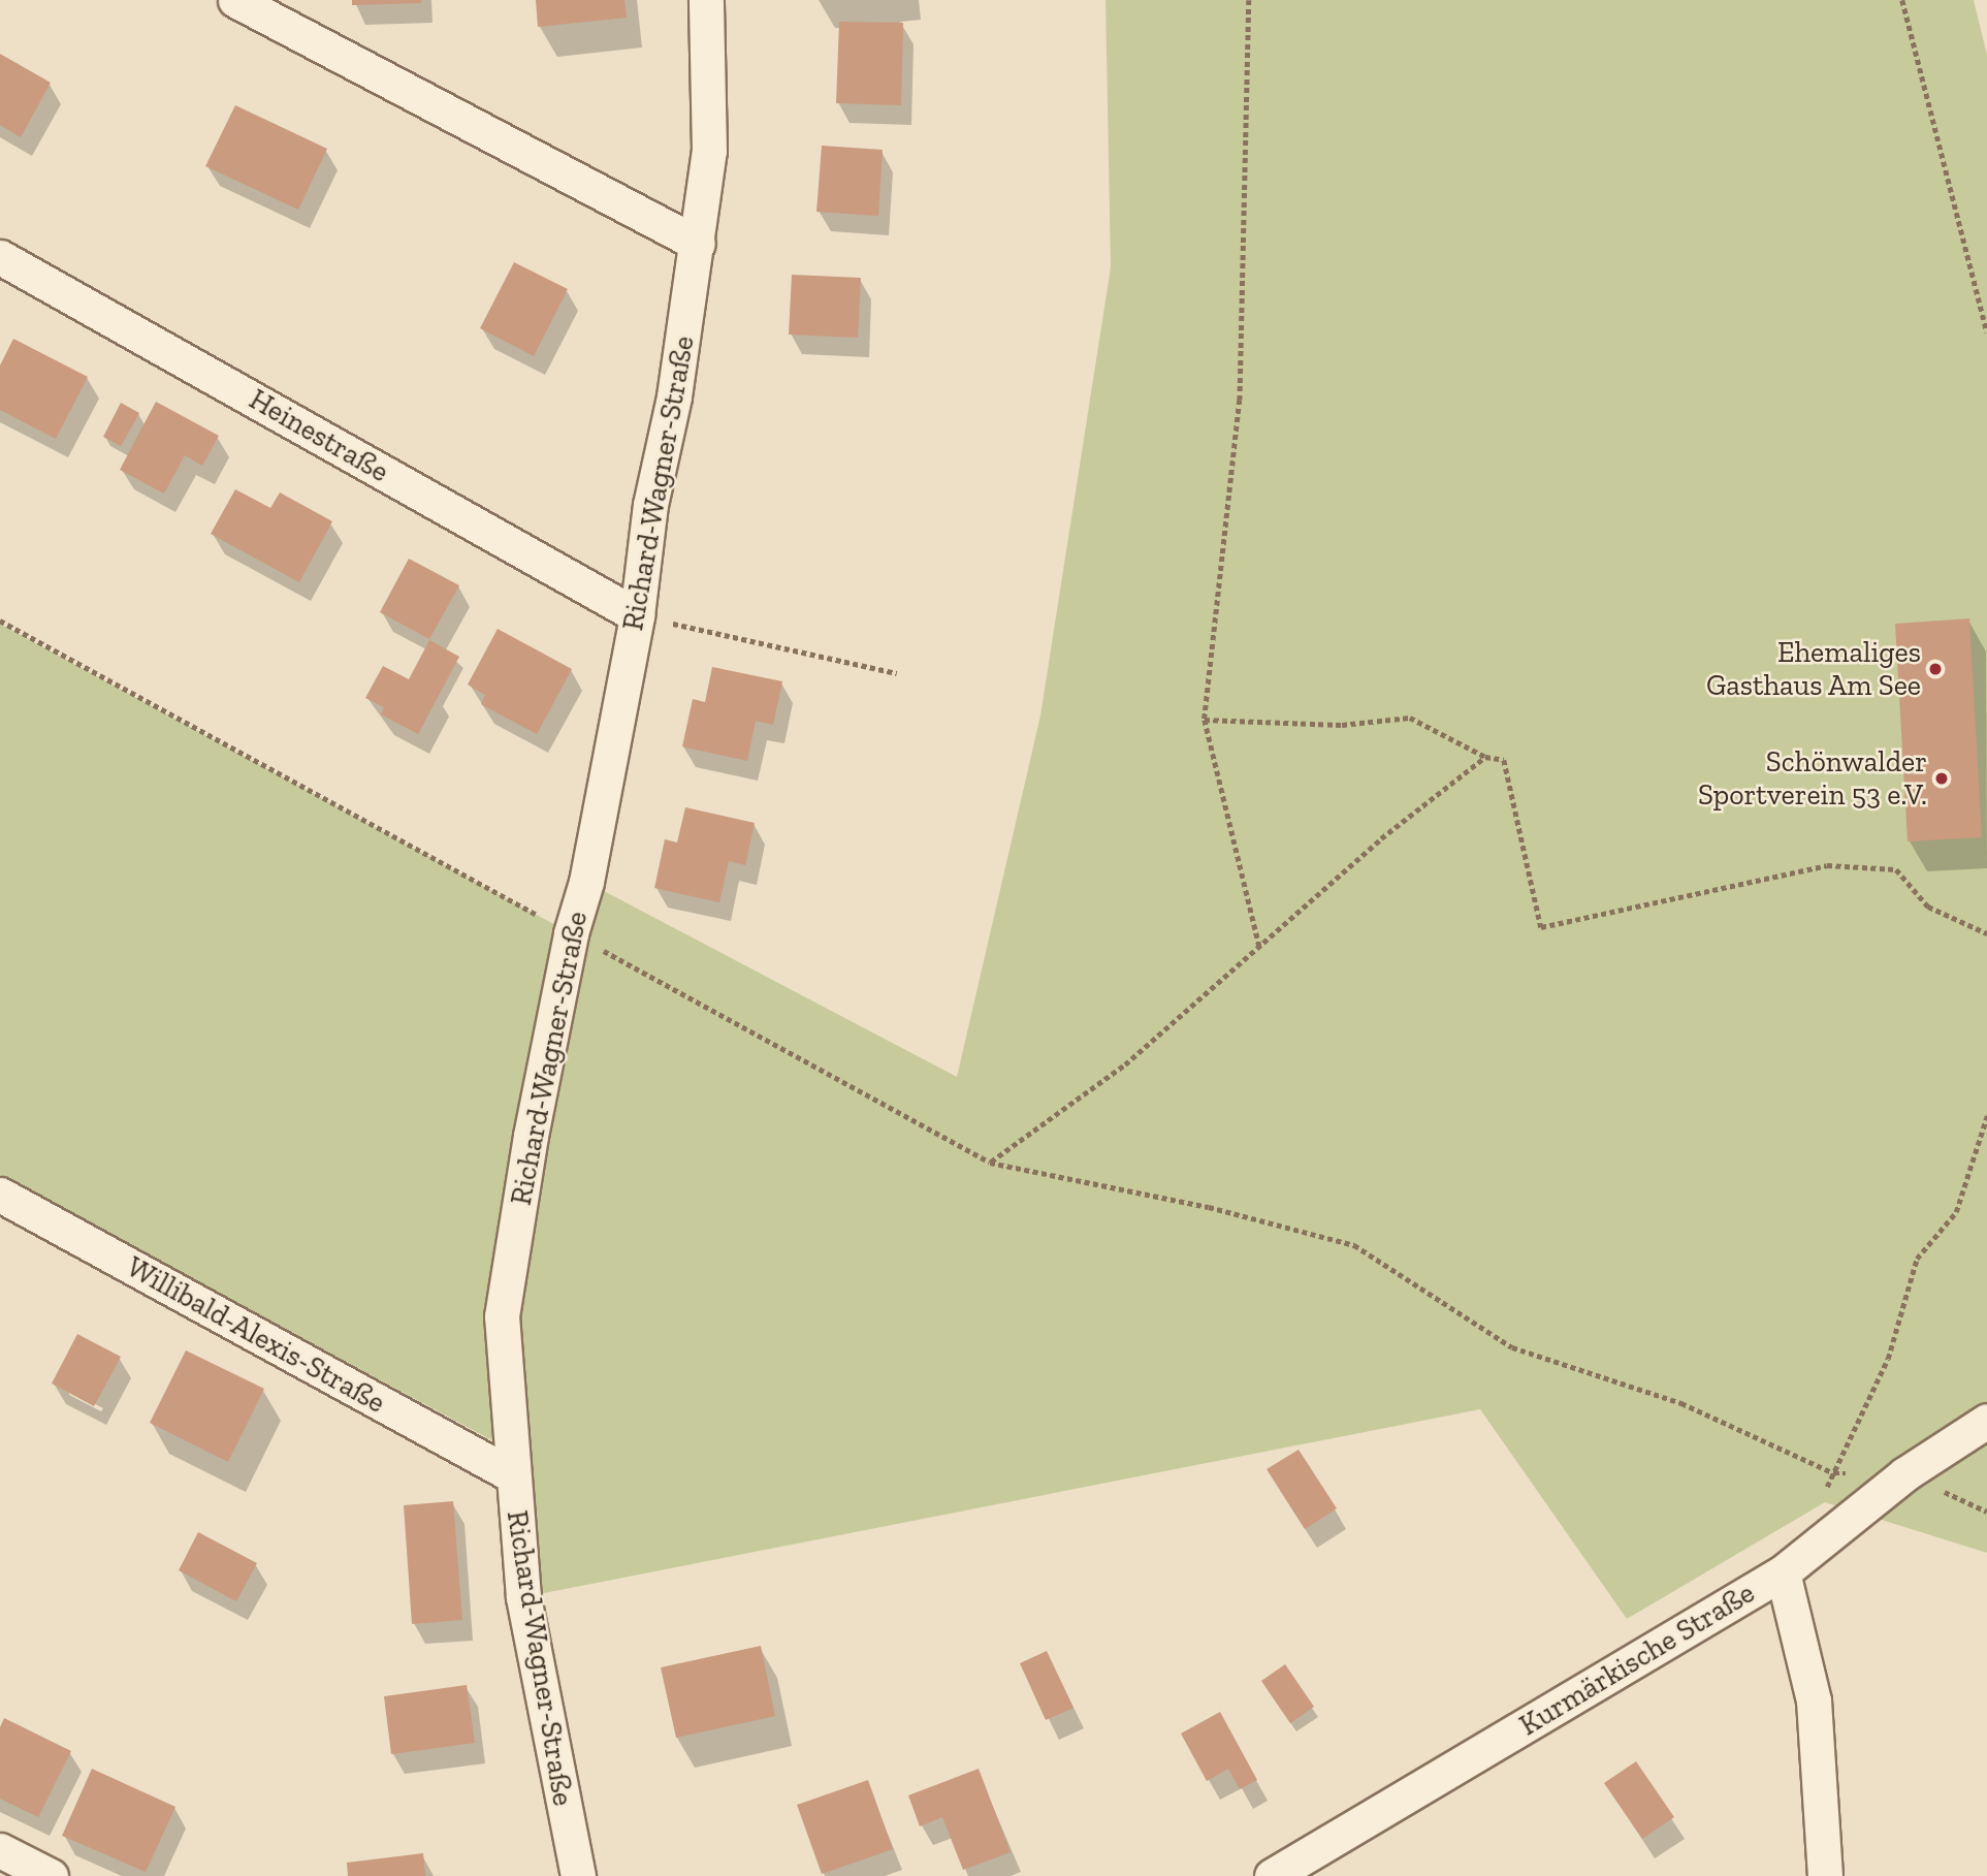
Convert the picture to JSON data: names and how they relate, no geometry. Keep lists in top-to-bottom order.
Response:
{
  "streets": {
    "street": [
      "Heinestraße",
      "Richard-Wagner-Straße",
      "Willibald-Alexis-Straße",
      "Kurmärkische Straße"
    ]
  },
  "crossings": [
    ["Heinestraße", "Richard-Wagner-Straße"],
    ["Richard-Wagner-Straße", "Willibald-Alexis-Straße"]
  ],
  "places": ["Ehemaliges Gasthaus Am See", "Schönwalder Sportverein 53 e.V."]
}
